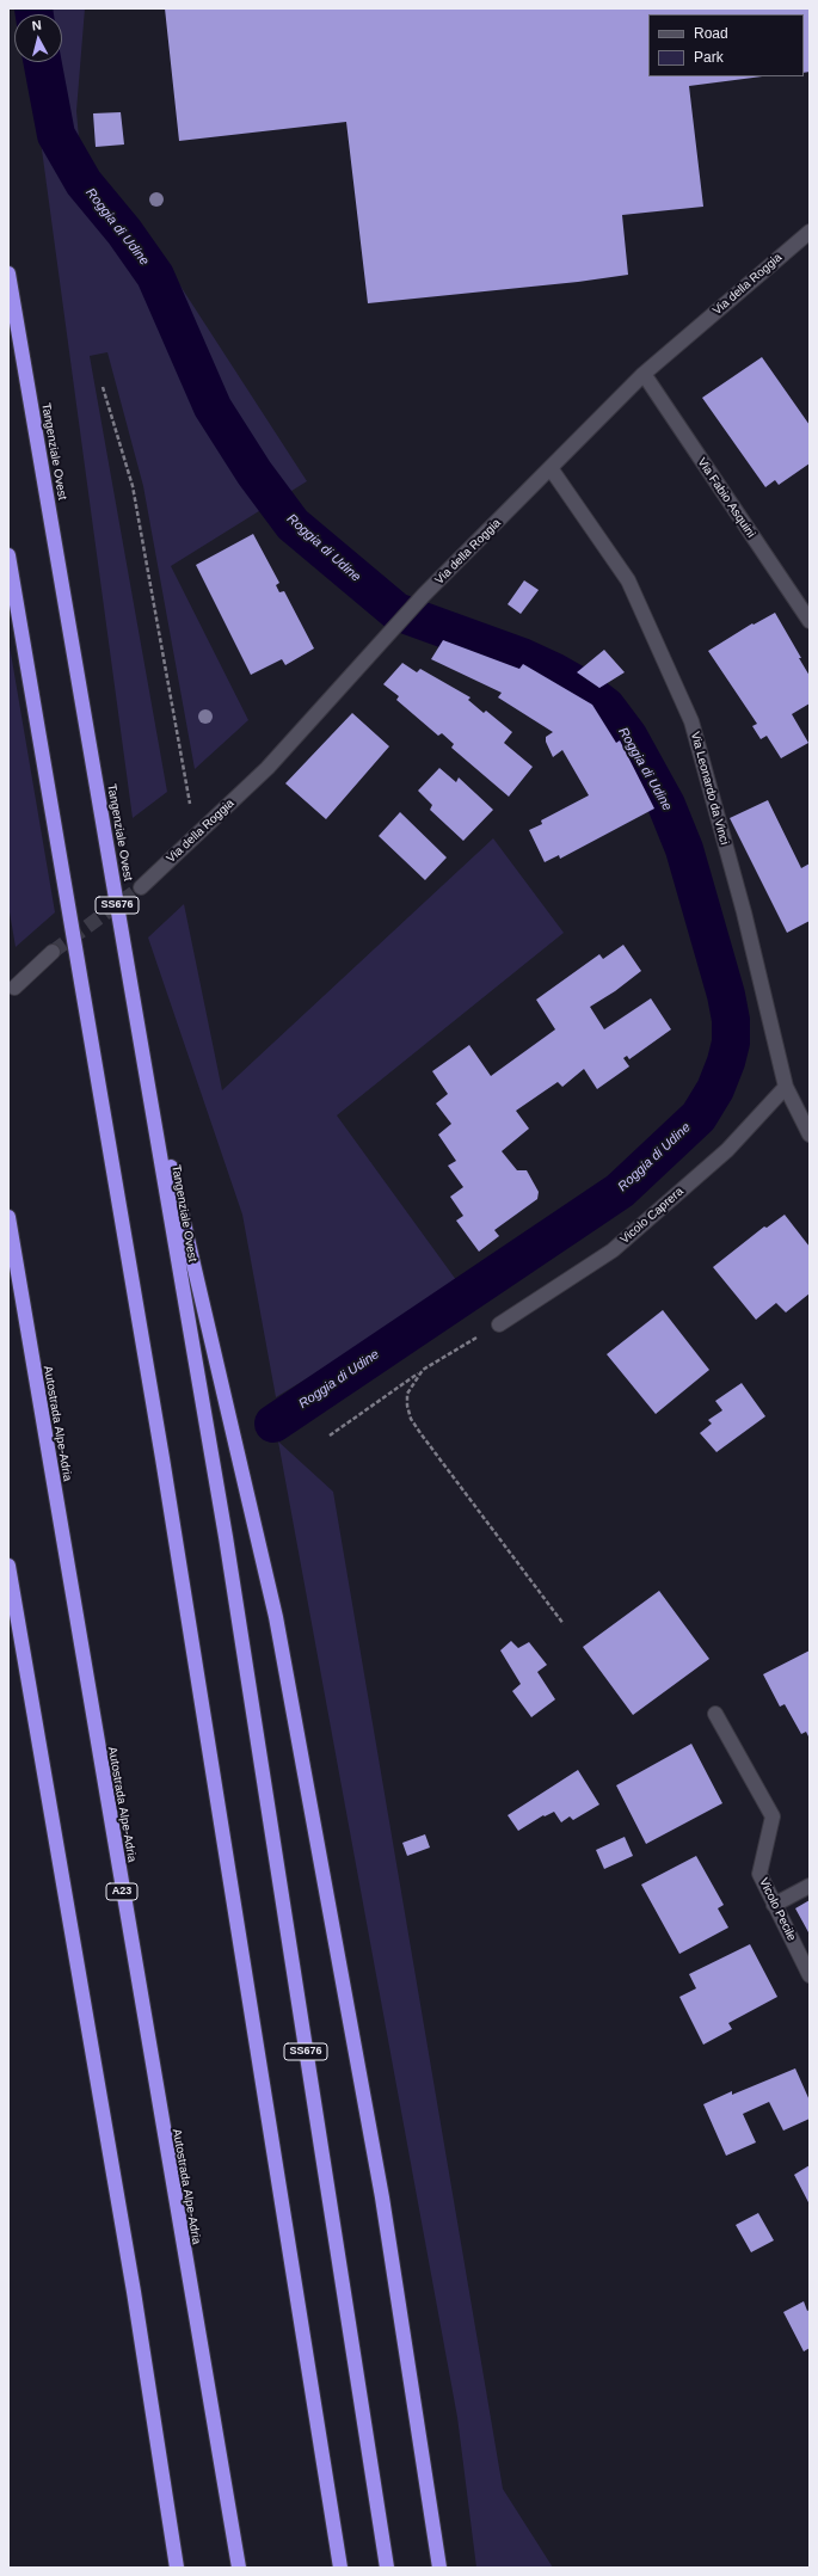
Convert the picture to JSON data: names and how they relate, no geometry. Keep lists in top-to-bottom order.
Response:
{
  "streets": {
    "highway": [
      "Tangenziale Ovest",
      "SS676",
      "Autostrada Alpe-Adria",
      "A23"
    ],
    "street": [
      "Via della Roggia",
      "Via Fabio Asquini",
      "Via Leonardo da Vinci",
      "Vicolo Caprera",
      "Vicolo Pecile"
    ]
  },
  "crossings": [
    ["Via della Roggia", "Via Fabio Asquini"],
    ["Via della Roggia", "Via Leonardo da Vinci"],
    ["Via Leonardo da Vinci", "Vicolo Caprera"]
  ],
  "water": ["Roggia di Udine"],
  "legend": ["Road", "Park"],
  "north": "top"
}
